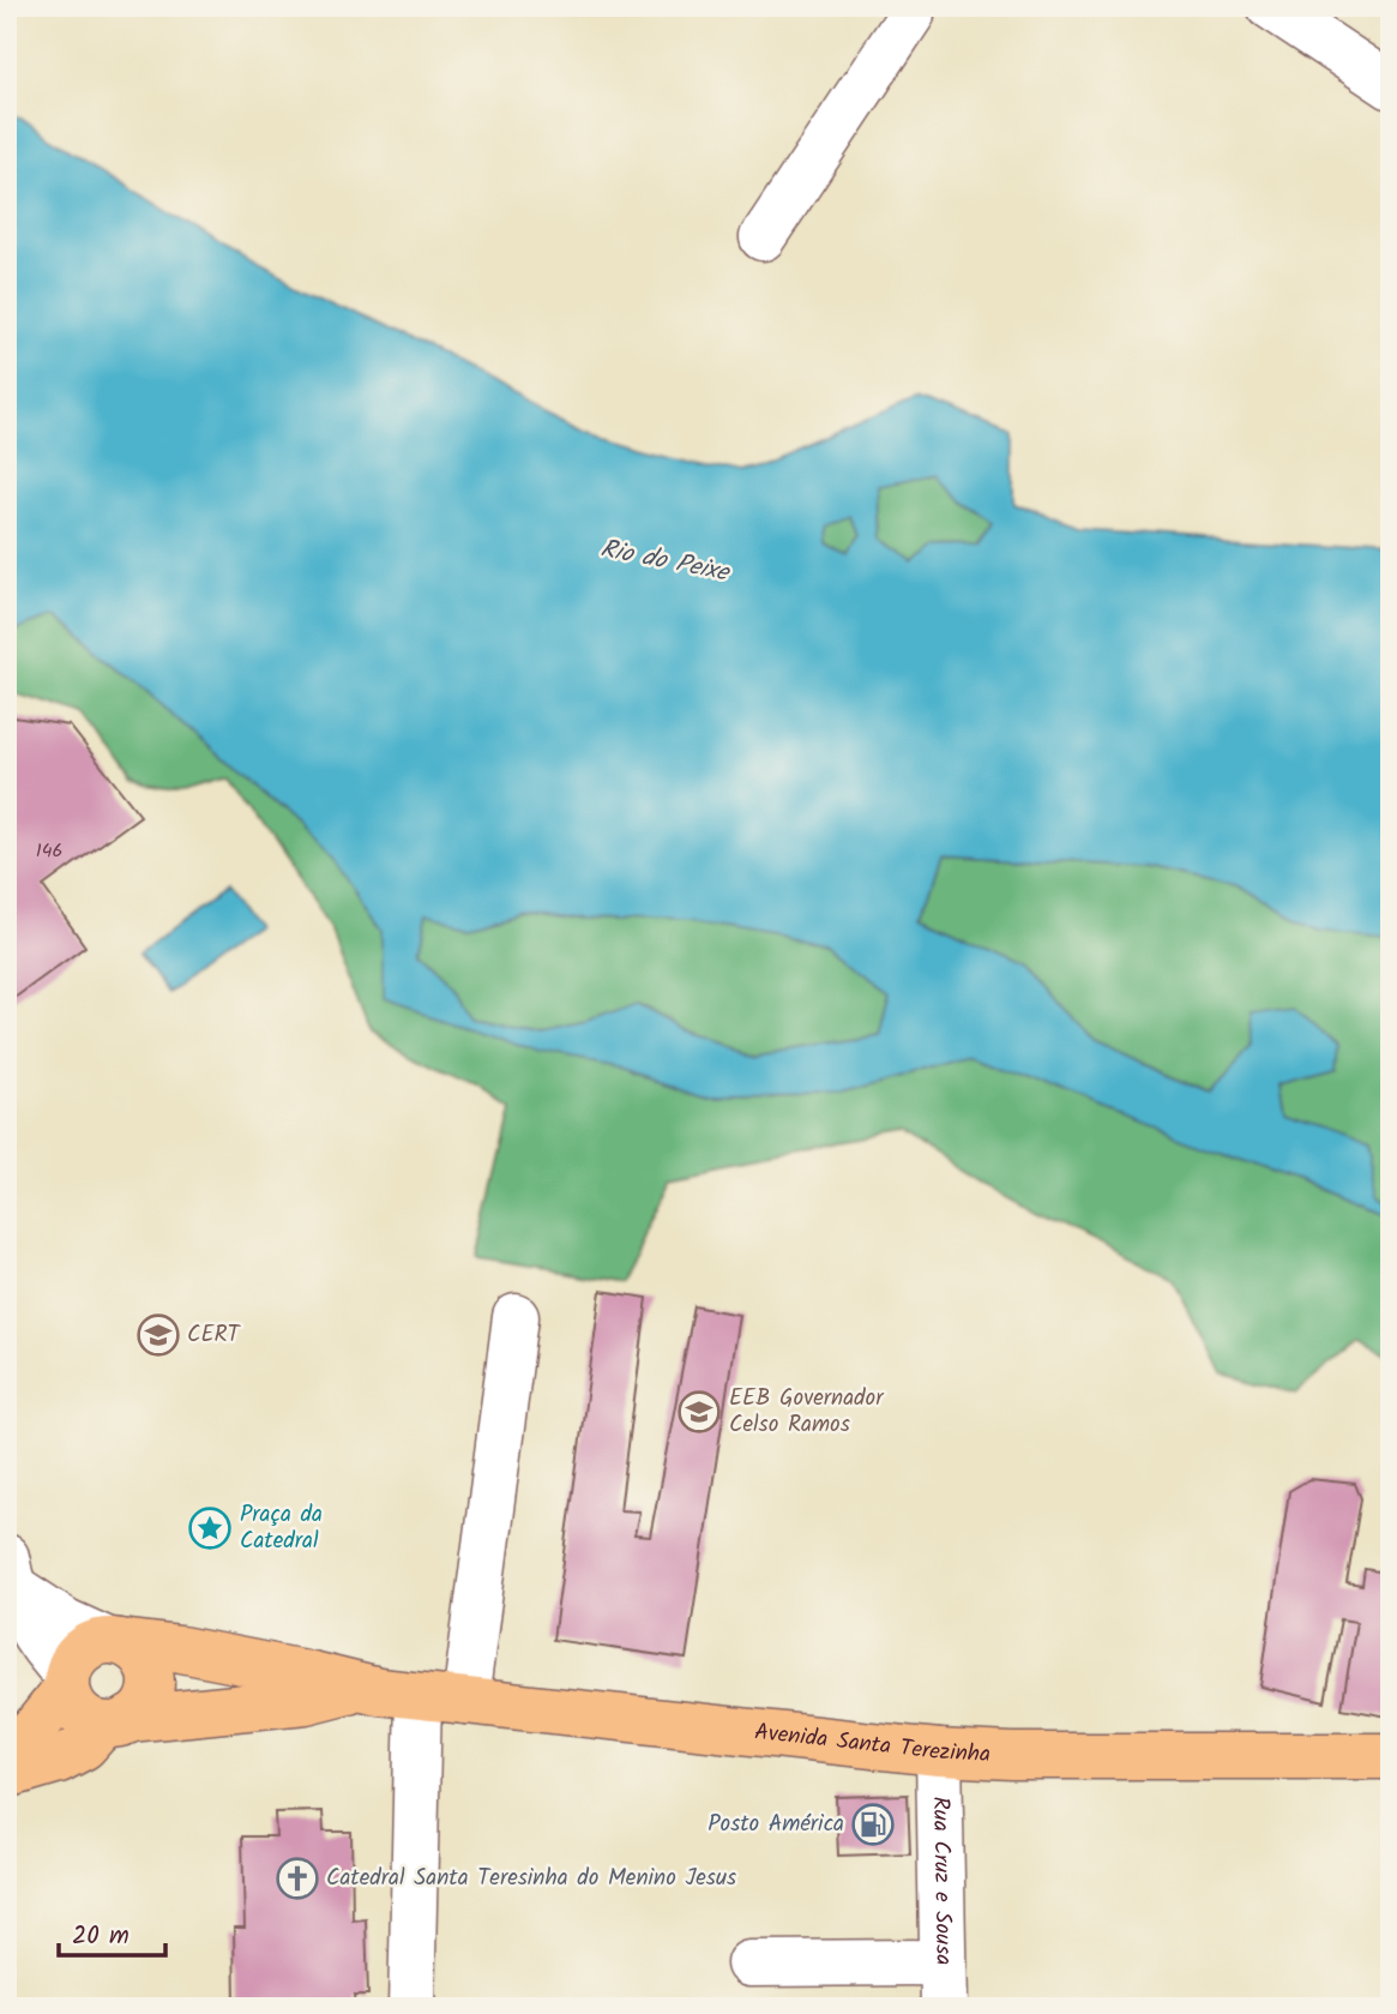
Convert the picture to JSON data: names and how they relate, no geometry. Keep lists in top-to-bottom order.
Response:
{
  "streets": {
    "main road": ["Avenida Santa Terezinha"],
    "street": ["Rua Cruz e Sousa"]
  },
  "crossings": [
    ["Avenida Santa Terezinha", "Rua Cruz e Sousa"]
  ],
  "water": ["Rio do Peixe"],
  "places": {
    "school or university": ["CERT", "EEB Governador Celso Ramos"],
    "place": ["Praça da Catedral"],
    "fuel station": ["Posto América"],
    "church": ["Catedral Santa Teresinha do Menino Jesus"]
  },
  "house_numbers": ["146"],
  "scale_bar": "20 m"
}
